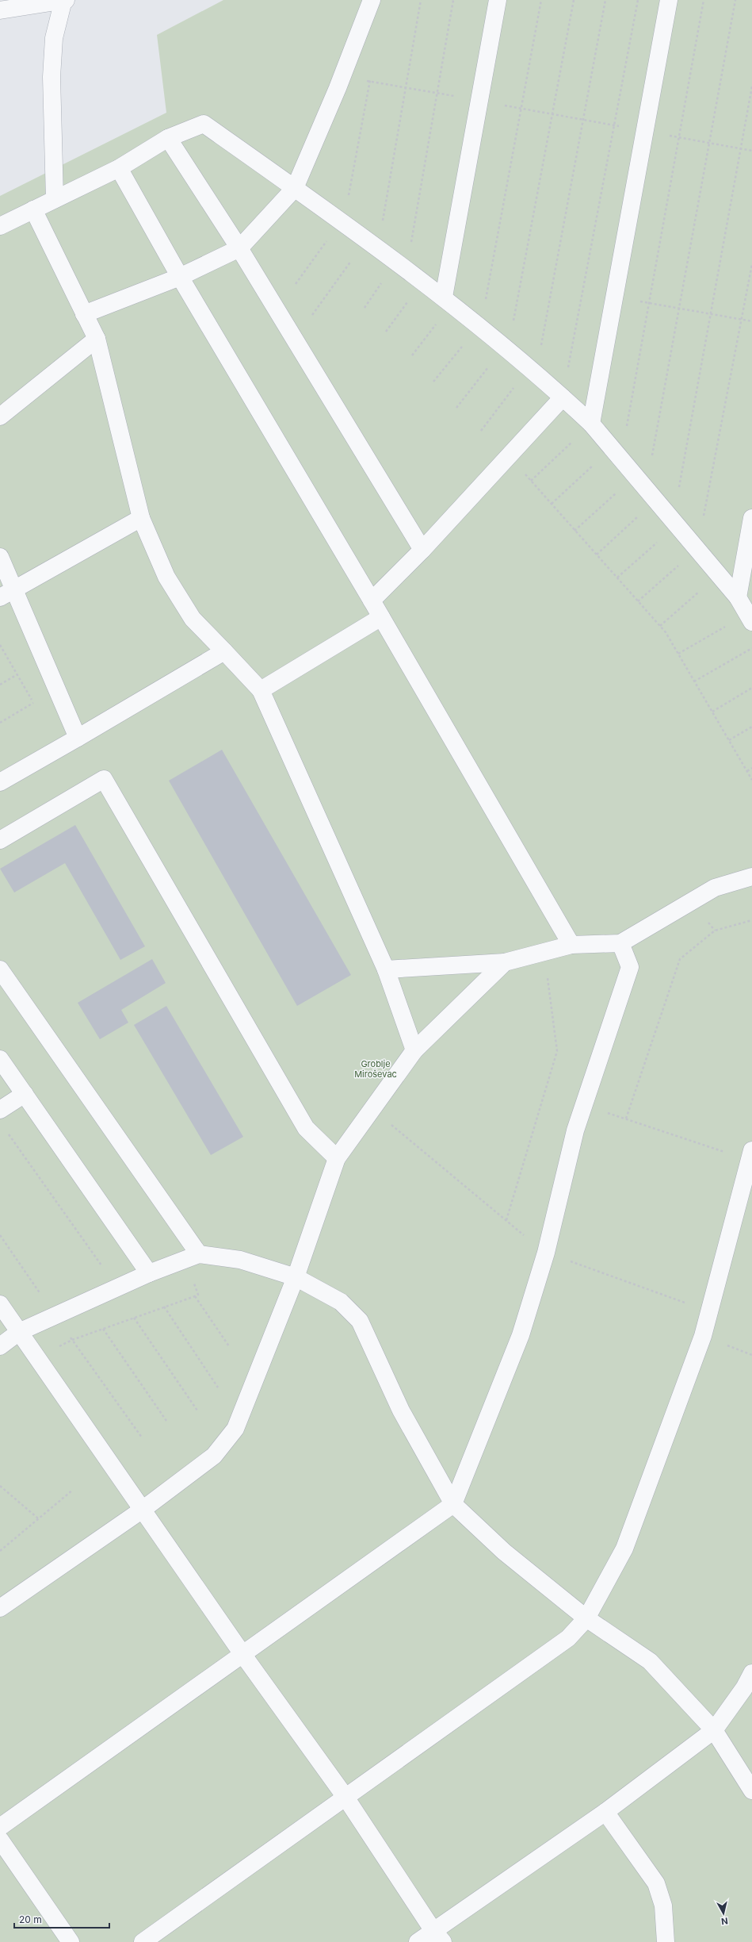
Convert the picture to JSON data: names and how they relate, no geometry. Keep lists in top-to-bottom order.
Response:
{
  "parks": ["Groblje Miroševac"],
  "scale_bar": "20 m",
  "north": "bottom"
}
